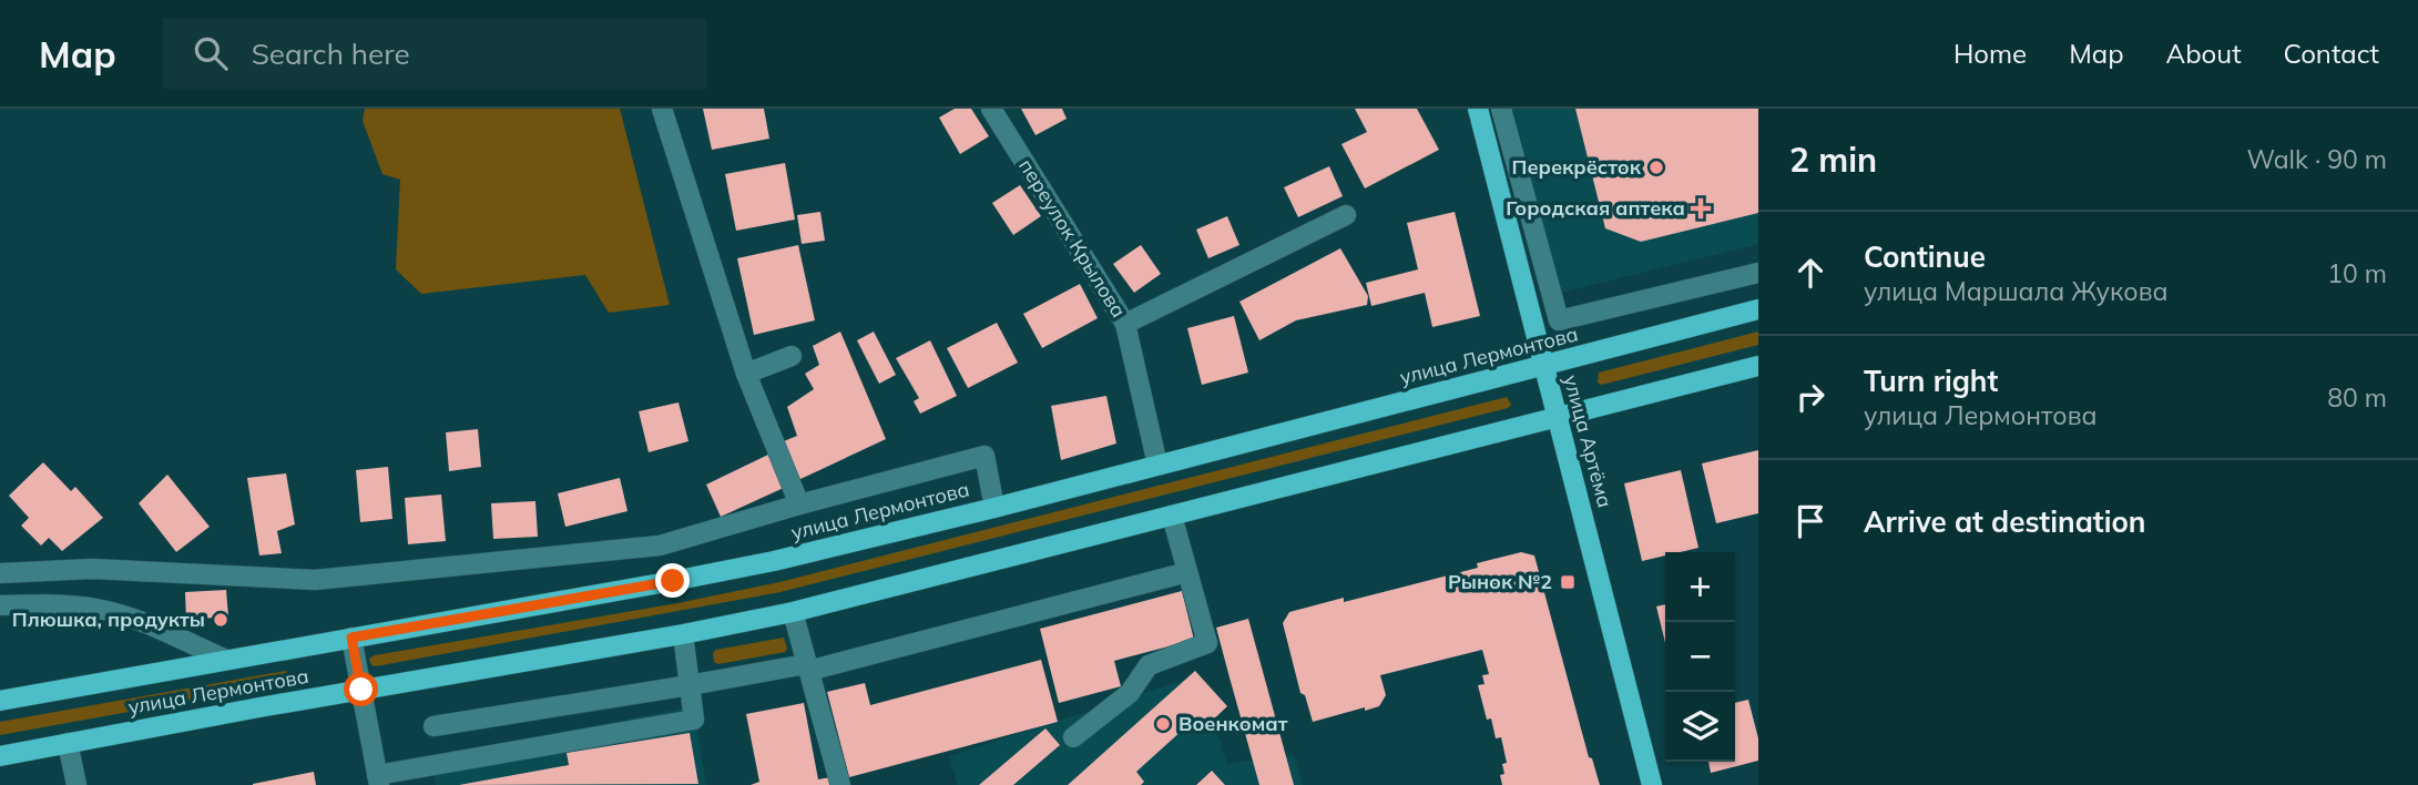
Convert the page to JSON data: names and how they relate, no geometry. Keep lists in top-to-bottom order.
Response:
{
  "streets": {
    "main road": ["улица Лермонтова", "улица Артёма"],
    "street": ["переулок Крылова"]
  },
  "crossings": [
    ["переулок Крылова", "улица Лермонтова"],
    ["улица Лермонтова", "улица Артёма"]
  ],
  "places": {
    "other": ["Перекрёсток", "Плюшка, продукты", "Военкомат"],
    "health": ["Городская аптека"],
    "transit": ["Рынок №2"]
  },
  "page": {
    "header": "Map",
    "search": "Search here",
    "nav": [
      "Home",
      "Map",
      "About",
      "Contact"
    ],
    "heading": ["2 min", "Walk · 90 m"],
    "list": [
      ["Continue", "улица Маршала Жукова", "10 m"],
      ["Turn right", "улица Лермонтова", "80 m"],
      "Arrive at destination"
    ],
    "map_buttons": ["+", "−"]
  }
}
